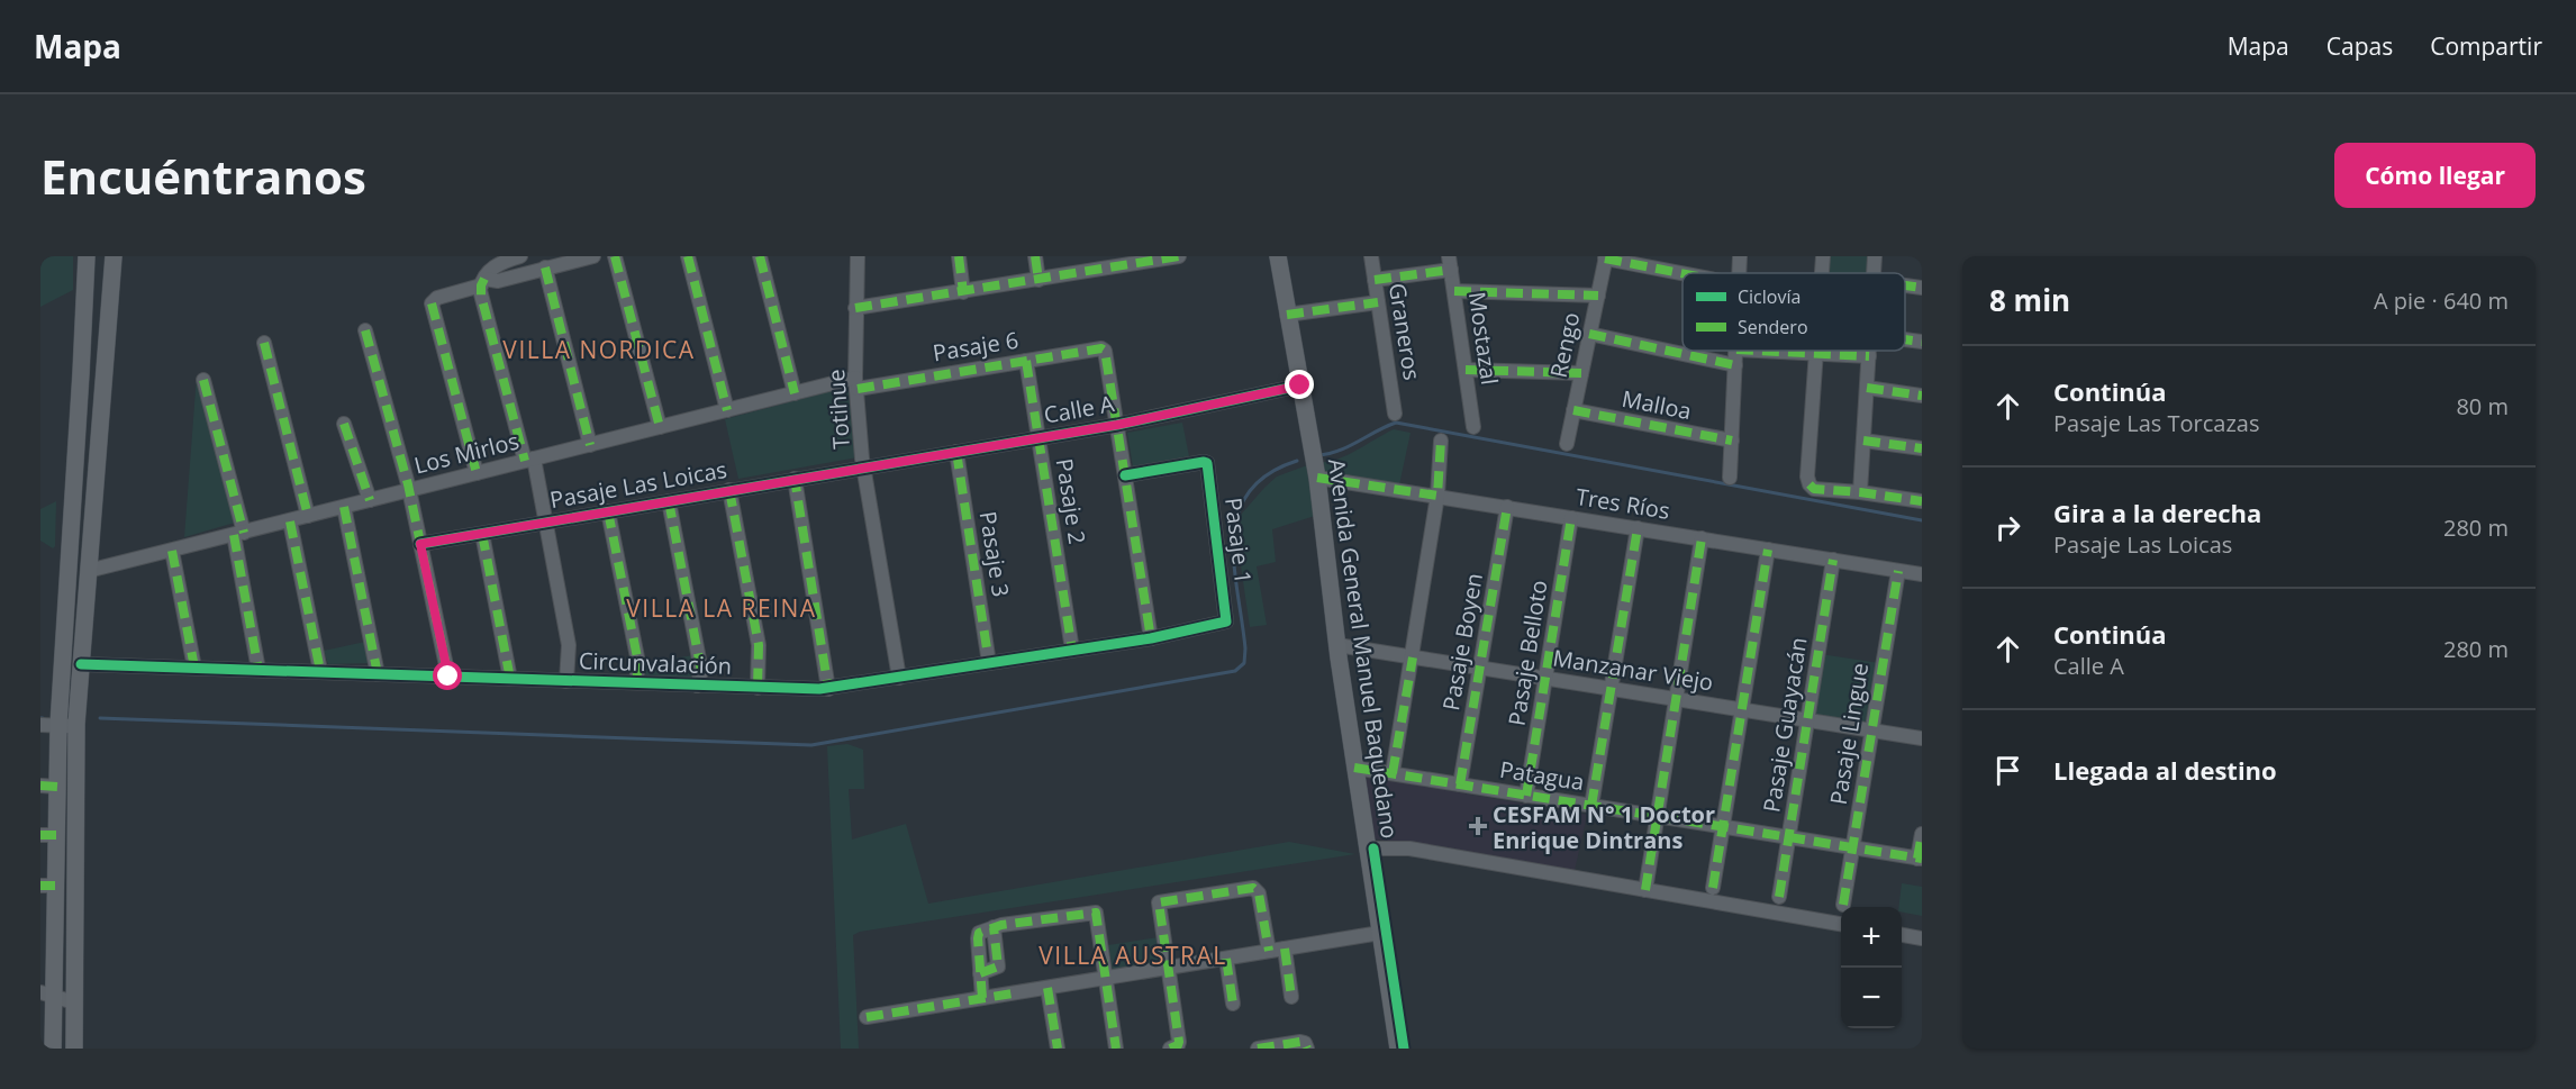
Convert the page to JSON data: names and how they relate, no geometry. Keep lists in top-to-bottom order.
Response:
{
  "streets": {
    "main road": ["Avenida General Manuel Baquedano"],
    "street": [
      "Graneros",
      "Mostazal",
      "Rengo",
      "Pasaje 6",
      "Malloa",
      "Totihue",
      "Calle A",
      "Los Mirlos",
      "Pasaje Las Loicas",
      "Pasaje 2",
      "Tres Ríos",
      "Pasaje 1",
      "Pasaje 3",
      "Pasaje Boyen",
      "Pasaje Belloto",
      "Circunvalación",
      "Manzanar Viejo",
      "Pasaje Guayacán",
      "Pasaje Lingue",
      "Patagua"
    ]
  },
  "crossings": [
    ["Rengo", "Malloa"],
    ["Pasaje 6", "Totihue"],
    ["Pasaje 6", "Calle A"],
    ["Pasaje 6", "Los Mirlos"],
    ["Pasaje 6", "Pasaje 2"],
    ["Totihue", "Calle A"],
    ["Totihue", "Los Mirlos"],
    ["Totihue", "Pasaje Las Loicas"],
    ["Totihue", "Circunvalación"],
    ["Calle A", "Pasaje Las Loicas"],
    ["Calle A", "Pasaje 2"],
    ["Calle A", "Pasaje 3"],
    ["Calle A", "Avenida General Manuel Baquedano"],
    ["Pasaje 2", "Circunvalación"],
    ["Tres Ríos", "Pasaje Boyen"],
    ["Tres Ríos", "Avenida General Manuel Baquedano"],
    ["Tres Ríos", "Pasaje Belloto"],
    ["Tres Ríos", "Pasaje Guayacán"],
    ["Tres Ríos", "Pasaje Lingue"],
    ["Pasaje 1", "Circunvalación"],
    ["Pasaje 3", "Circunvalación"],
    ["Pasaje Boyen", "Manzanar Viejo"],
    ["Pasaje Boyen", "Patagua"],
    ["Avenida General Manuel Baquedano", "Manzanar Viejo"],
    ["Avenida General Manuel Baquedano", "Patagua"],
    ["Pasaje Belloto", "Manzanar Viejo"],
    ["Pasaje Belloto", "Patagua"],
    ["Manzanar Viejo", "Pasaje Guayacán"],
    ["Manzanar Viejo", "Pasaje Lingue"],
    ["Pasaje Guayacán", "Patagua"],
    ["Pasaje Lingue", "Patagua"]
  ],
  "districts": ["VILLA NORDICA", "VILLA LA REINA", "VILLA AUSTRAL"],
  "places": {
    "health": ["CESFAM N° 1 Doctor Enrique Dintrans"]
  },
  "legend": ["Ciclovía", "Sendero"],
  "page": {
    "header": "Mapa",
    "nav": ["Mapa", "Capas", "Compartir"],
    "buttons": "Cómo llegar",
    "title": "Encuéntranos",
    "heading": ["8 min", "A pie · 640 m"],
    "list": [
      ["Continúa", "Pasaje Las Torcazas", "80 m"],
      ["Gira a la derecha", "Pasaje Las Loicas", "280 m"],
      ["Continúa", "Calle A", "280 m"],
      "Llegada al destino"
    ],
    "map_buttons": ["+", "−"]
  }
}
